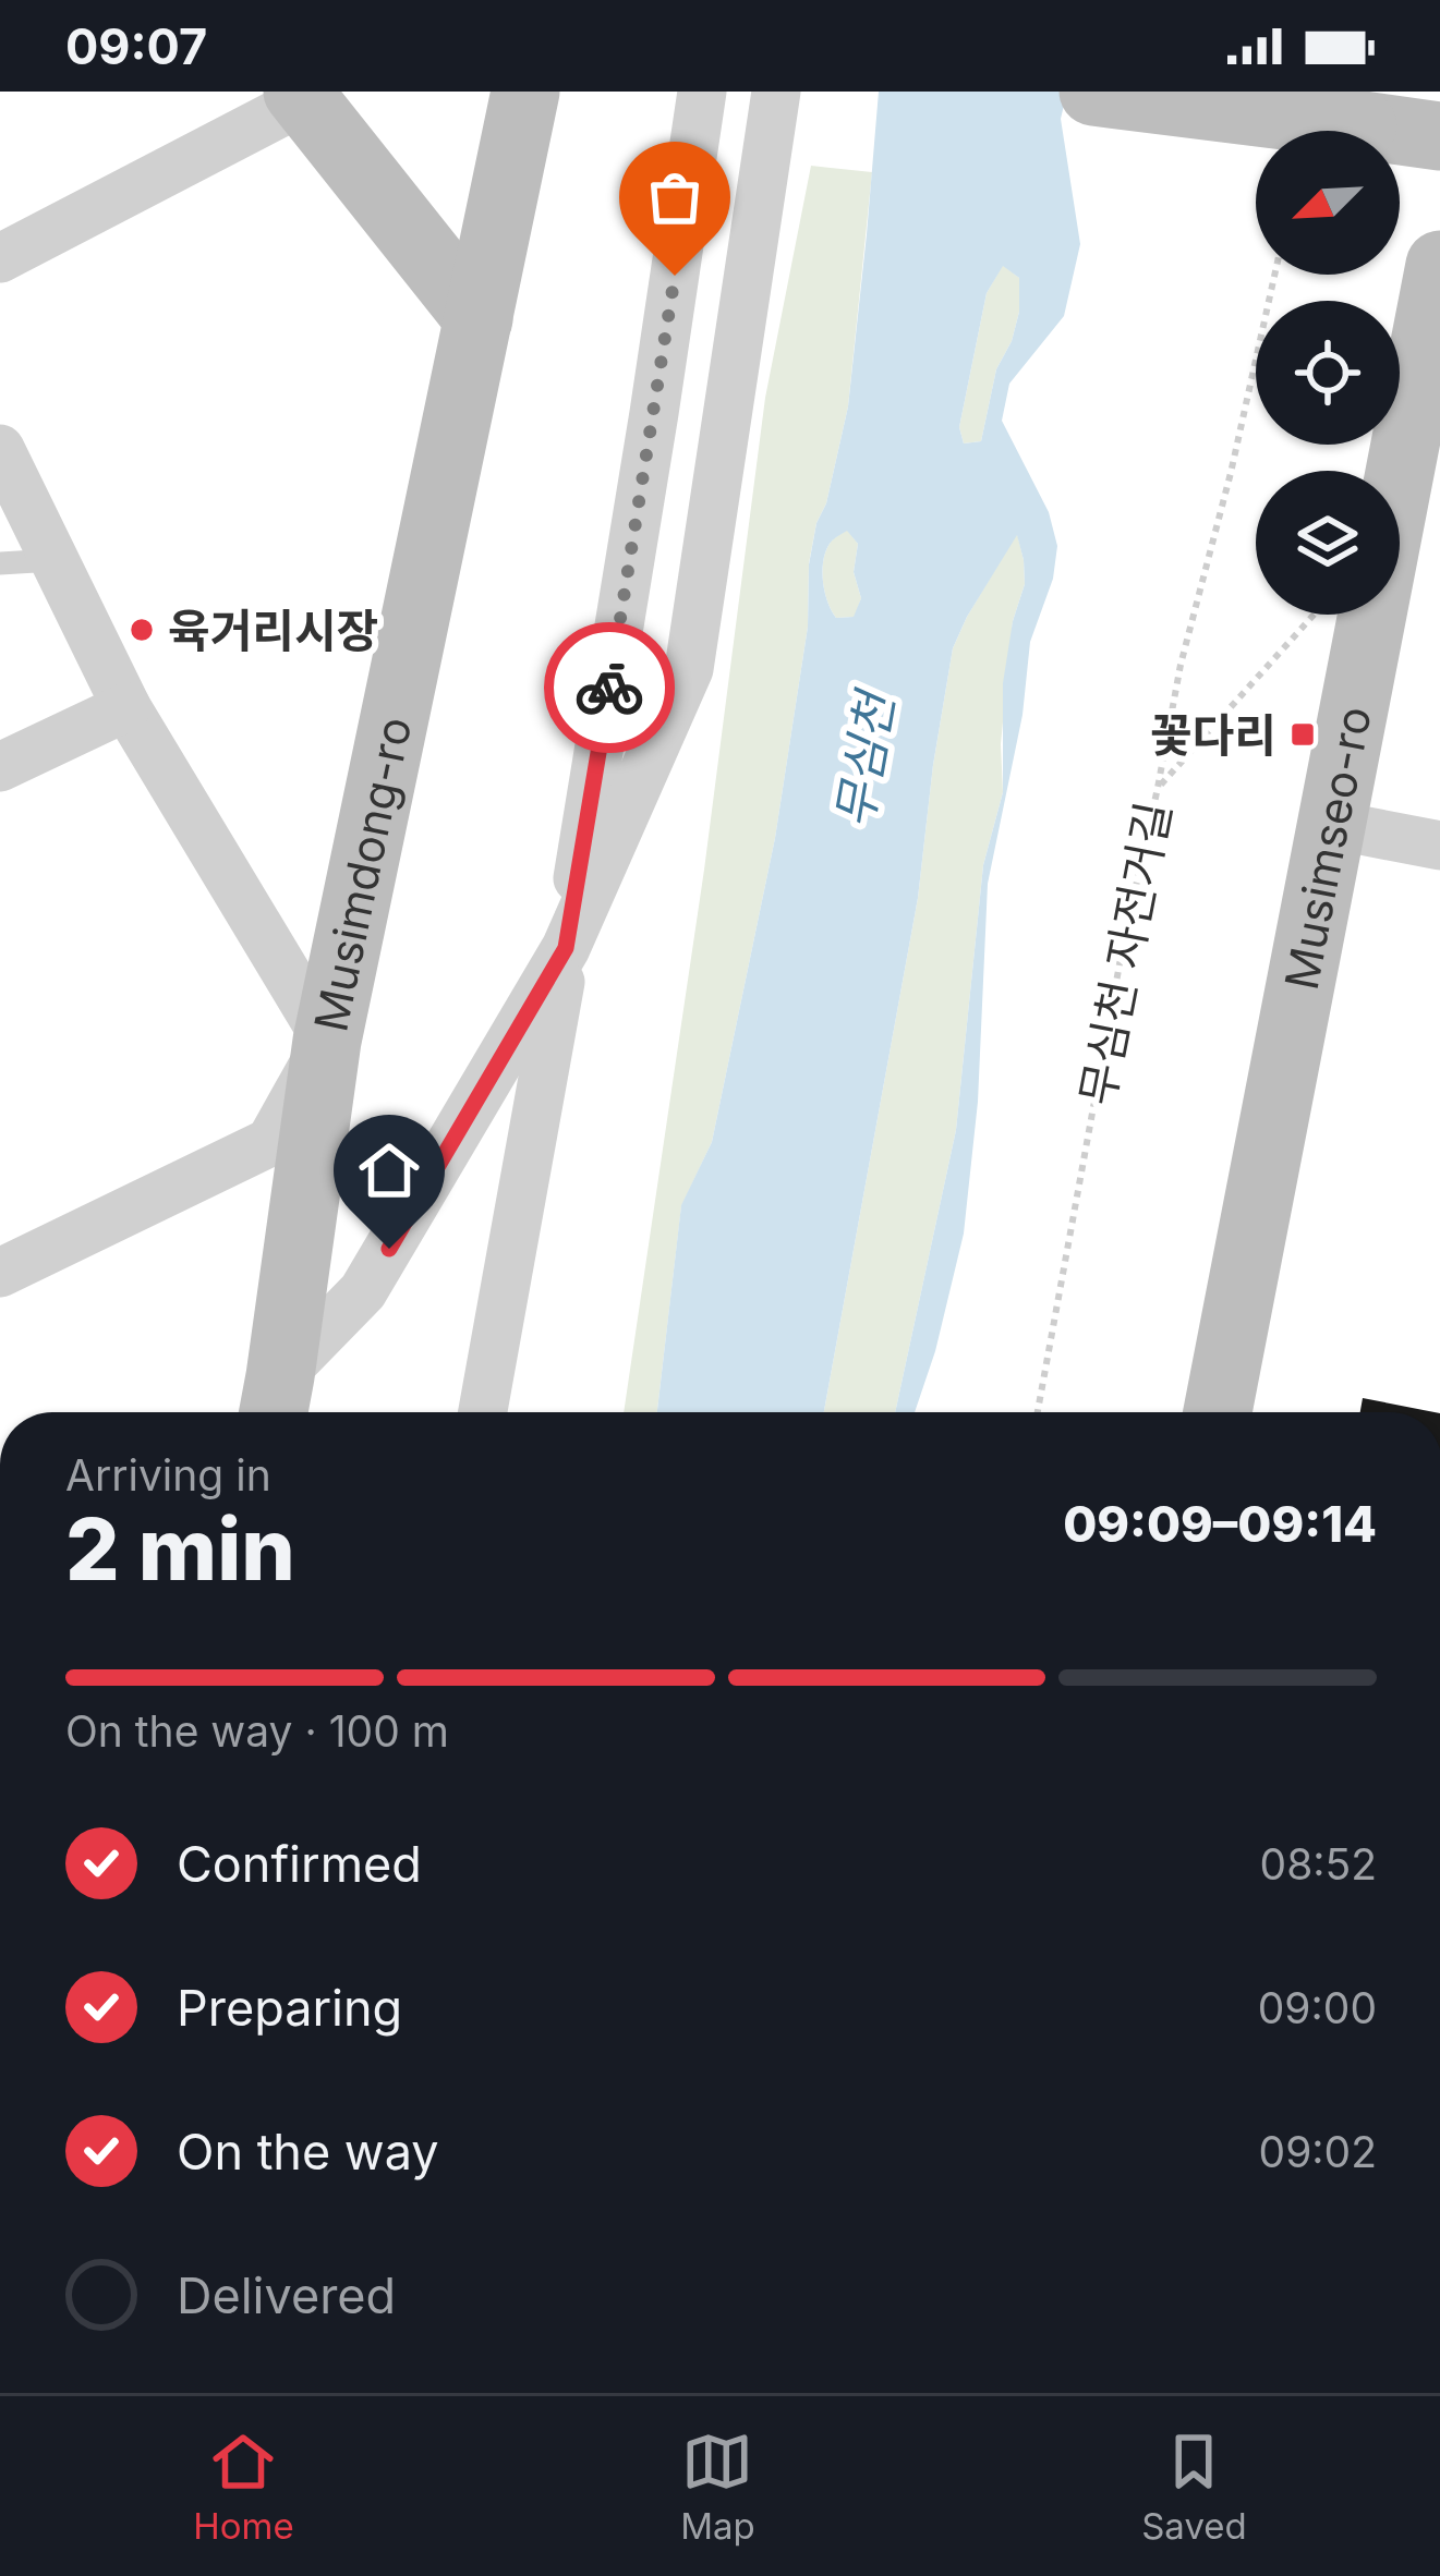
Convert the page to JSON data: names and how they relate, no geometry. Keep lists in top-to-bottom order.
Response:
{
  "streets": {
    "street": ["Musimseo-ro", "Musimdong-ro"],
    "path": ["무심천 자전거길"]
  },
  "water": ["무심천"],
  "places": {
    "other": ["육거리시장"],
    "transit": ["꽃다리"]
  },
  "north": "bottom left",
  "page": {
    "status": "09:07",
    "heading": ["2 min", "Arriving in", "09:09–09:14"],
    "bar": "On the way · 100 m",
    "list": [
      ["Confirmed", "08:52"],
      ["Preparing", "09:00"],
      ["On the way", "09:02"],
      "Delivered"
    ],
    "tabs": ["Home", "Map", "Saved"]
  }
}
